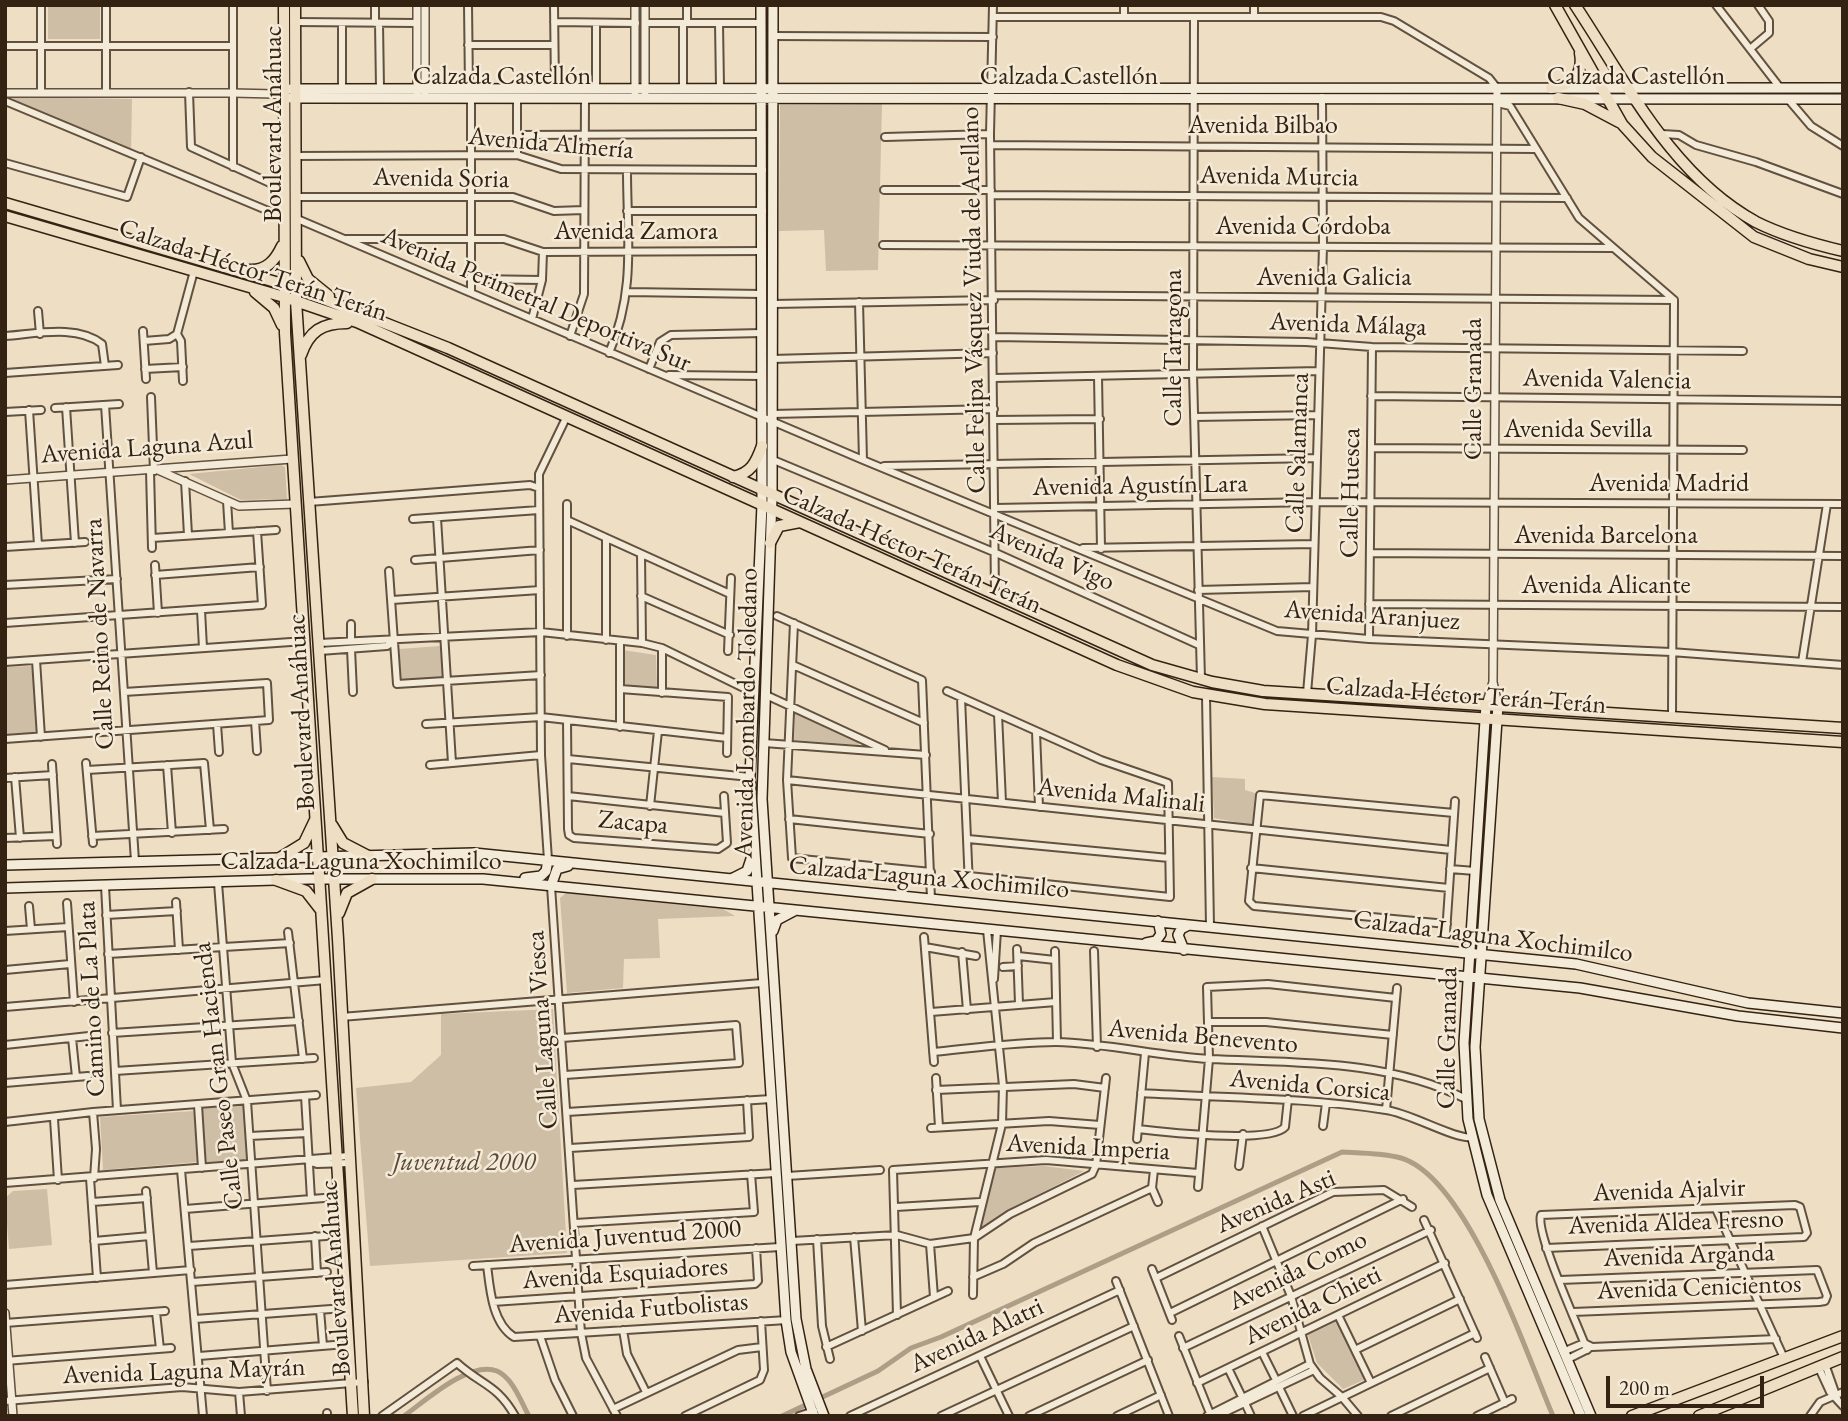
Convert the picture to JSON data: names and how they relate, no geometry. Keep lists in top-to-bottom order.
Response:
{
  "streets": {
    "main road": [
      "Calzada Castellón",
      "Boulevard Anáhuac",
      "Calzada Héctor Terán Terán",
      "Calle Granada",
      "Avenida Lombardo Toledano",
      "Calzada Laguna Xochimilco"
    ],
    "street": [
      "Avenida Bilbao",
      "Avenida Almería",
      "Avenida Murcia",
      "Avenida Soria",
      "Avenida Córdoba",
      "Avenida Zamora",
      "Avenida Galicia",
      "Avenida Perimetral Deportiva Sur",
      "Calle Felipa Vásquez Viuda de Arellano",
      "Avenida Málaga",
      "Calle Tarragona",
      "Avenida Valencia",
      "Avenida Sevilla",
      "Avenida Laguna Azul",
      "Calle Salamanca",
      "Avenida Madrid",
      "Avenida Agustín Lara",
      "Calle Huesca",
      "Avenida Barcelona",
      "Avenida Vigo",
      "Avenida Alicante",
      "Avenida Aranjuez",
      "Calle Reino de Navarra",
      "Avenida Malinali",
      "Zacapa",
      "Camino de La Plata",
      "Calle Laguna Viesca",
      "Avenida Benevento",
      "Calle Paseo Gran Hacienda",
      "Avenida Corsica",
      "Avenida Imperia",
      "Avenida Ajalvir",
      "Avenida Asti",
      "Avenida Aldea Fresno",
      "Avenida Juventud 2000",
      "Avenida Arganda",
      "Avenida Como",
      "Avenida Esquiadores",
      "Avenida Cenicientos",
      "Avenida Chieti",
      "Avenida Futbolistas",
      "Avenida Alatri",
      "Avenida Laguna Mayrán"
    ]
  },
  "crossings": [
    ["Calzada Castellón", "Boulevard Anáhuac"],
    ["Calzada Castellón", "Calle Felipa Vásquez Viuda de Arellano"],
    ["Calzada Castellón", "Calle Tarragona"],
    ["Calzada Castellón", "Calle Granada"],
    ["Calzada Castellón", "Calle Salamanca"],
    ["Calzada Castellón", "Avenida Lombardo Toledano"],
    ["Boulevard Anáhuac", "Avenida Almería"],
    ["Boulevard Anáhuac", "Avenida Soria"],
    ["Boulevard Anáhuac", "Calzada Héctor Terán Terán"],
    ["Boulevard Anáhuac", "Avenida Perimetral Deportiva Sur"],
    ["Boulevard Anáhuac", "Avenida Laguna Azul"],
    ["Boulevard Anáhuac", "Calzada Laguna Xochimilco"],
    ["Boulevard Anáhuac", "Avenida Laguna Mayrán"],
    ["Avenida Bilbao", "Calle Felipa Vásquez Viuda de Arellano"],
    ["Avenida Bilbao", "Calle Tarragona"],
    ["Avenida Bilbao", "Calle Granada"],
    ["Avenida Bilbao", "Calle Salamanca"],
    ["Avenida Almería", "Avenida Lombardo Toledano"],
    ["Avenida Murcia", "Calle Felipa Vásquez Viuda de Arellano"],
    ["Avenida Murcia", "Calle Tarragona"],
    ["Avenida Murcia", "Calle Granada"],
    ["Avenida Murcia", "Calle Salamanca"],
    ["Avenida Córdoba", "Calle Felipa Vásquez Viuda de Arellano"],
    ["Avenida Córdoba", "Calle Tarragona"],
    ["Avenida Córdoba", "Calle Granada"],
    ["Avenida Córdoba", "Calle Salamanca"],
    ["Avenida Zamora", "Avenida Perimetral Deportiva Sur"],
    ["Avenida Zamora", "Avenida Lombardo Toledano"],
    ["Calzada Héctor Terán Terán", "Calle Felipa Vásquez Viuda de Arellano"],
    ["Calzada Héctor Terán Terán", "Calle Tarragona"],
    ["Calzada Héctor Terán Terán", "Calle Granada"],
    ["Calzada Héctor Terán Terán", "Calle Salamanca"],
    ["Calzada Héctor Terán Terán", "Avenida Lombardo Toledano"],
    ["Avenida Galicia", "Calle Felipa Vásquez Viuda de Arellano"],
    ["Avenida Galicia", "Calle Tarragona"],
    ["Avenida Galicia", "Calle Granada"],
    ["Avenida Galicia", "Calle Salamanca"],
    ["Avenida Galicia", "Avenida Lombardo Toledano"],
    ["Avenida Perimetral Deportiva Sur", "Avenida Aranjuez"],
    ["Avenida Perimetral Deportiva Sur", "Avenida Lombardo Toledano"],
    ["Calle Felipa Vásquez Viuda de Arellano", "Avenida Málaga"],
    ["Calle Felipa Vásquez Viuda de Arellano", "Avenida Agustín Lara"],
    ["Calle Felipa Vásquez Viuda de Arellano", "Avenida Vigo"],
    ["Calle Felipa Vásquez Viuda de Arellano", "Avenida Aranjuez"],
    ["Avenida Málaga", "Calle Tarragona"],
    ["Avenida Málaga", "Calle Granada"],
    ["Avenida Málaga", "Calle Salamanca"],
    ["Avenida Málaga", "Calle Huesca"],
    ["Calle Tarragona", "Avenida Agustín Lara"],
    ["Calle Tarragona", "Avenida Vigo"],
    ["Calle Tarragona", "Avenida Aranjuez"],
    ["Avenida Valencia", "Calle Granada"],
    ["Avenida Valencia", "Calle Huesca"],
    ["Calle Granada", "Avenida Sevilla"],
    ["Calle Granada", "Avenida Madrid"],
    ["Calle Granada", "Avenida Agustín Lara"],
    ["Calle Granada", "Avenida Barcelona"],
    ["Calle Granada", "Avenida Alicante"],
    ["Calle Granada", "Avenida Aranjuez"],
    ["Calle Granada", "Calzada Laguna Xochimilco"],
    ["Calle Granada", "Avenida Benevento"],
    ["Calle Granada", "Avenida Corsica"],
    ["Avenida Sevilla", "Calle Huesca"],
    ["Avenida Laguna Azul", "Calle Reino de Navarra"],
    ["Calle Salamanca", "Avenida Agustín Lara"],
    ["Calle Salamanca", "Avenida Aranjuez"],
    ["Avenida Madrid", "Avenida Agustín Lara"],
    ["Avenida Agustín Lara", "Calle Huesca"],
    ["Avenida Agustín Lara", "Avenida Aranjuez"],
    ["Calle Huesca", "Avenida Barcelona"],
    ["Calle Huesca", "Avenida Alicante"],
    ["Calle Huesca", "Avenida Aranjuez"],
    ["Avenida Vigo", "Avenida Lombardo Toledano"],
    ["Avenida Aranjuez", "Avenida Lombardo Toledano"],
    ["Calle Reino de Navarra", "Calzada Laguna Xochimilco"],
    ["Avenida Lombardo Toledano", "Calzada Laguna Xochimilco"],
    ["Avenida Lombardo Toledano", "Avenida Juventud 2000"],
    ["Avenida Lombardo Toledano", "Avenida Futbolistas"],
    ["Calzada Laguna Xochimilco", "Camino de La Plata"],
    ["Calzada Laguna Xochimilco", "Calle Laguna Viesca"],
    ["Calzada Laguna Xochimilco", "Calle Paseo Gran Hacienda"],
    ["Calle Laguna Viesca", "Avenida Juventud 2000"],
    ["Calle Laguna Viesca", "Avenida Esquiadores"],
    ["Calle Laguna Viesca", "Avenida Futbolistas"],
    ["Calle Paseo Gran Hacienda", "Avenida Laguna Mayrán"],
    ["Avenida Ajalvir", "Avenida Aldea Fresno"],
    ["Avenida Juventud 2000", "Avenida Esquiadores"],
    ["Avenida Arganda", "Avenida Cenicientos"],
    ["Avenida Esquiadores", "Avenida Futbolistas"]
  ],
  "parks": ["Juventud 2000"],
  "scale_bar": "200 m"
}
